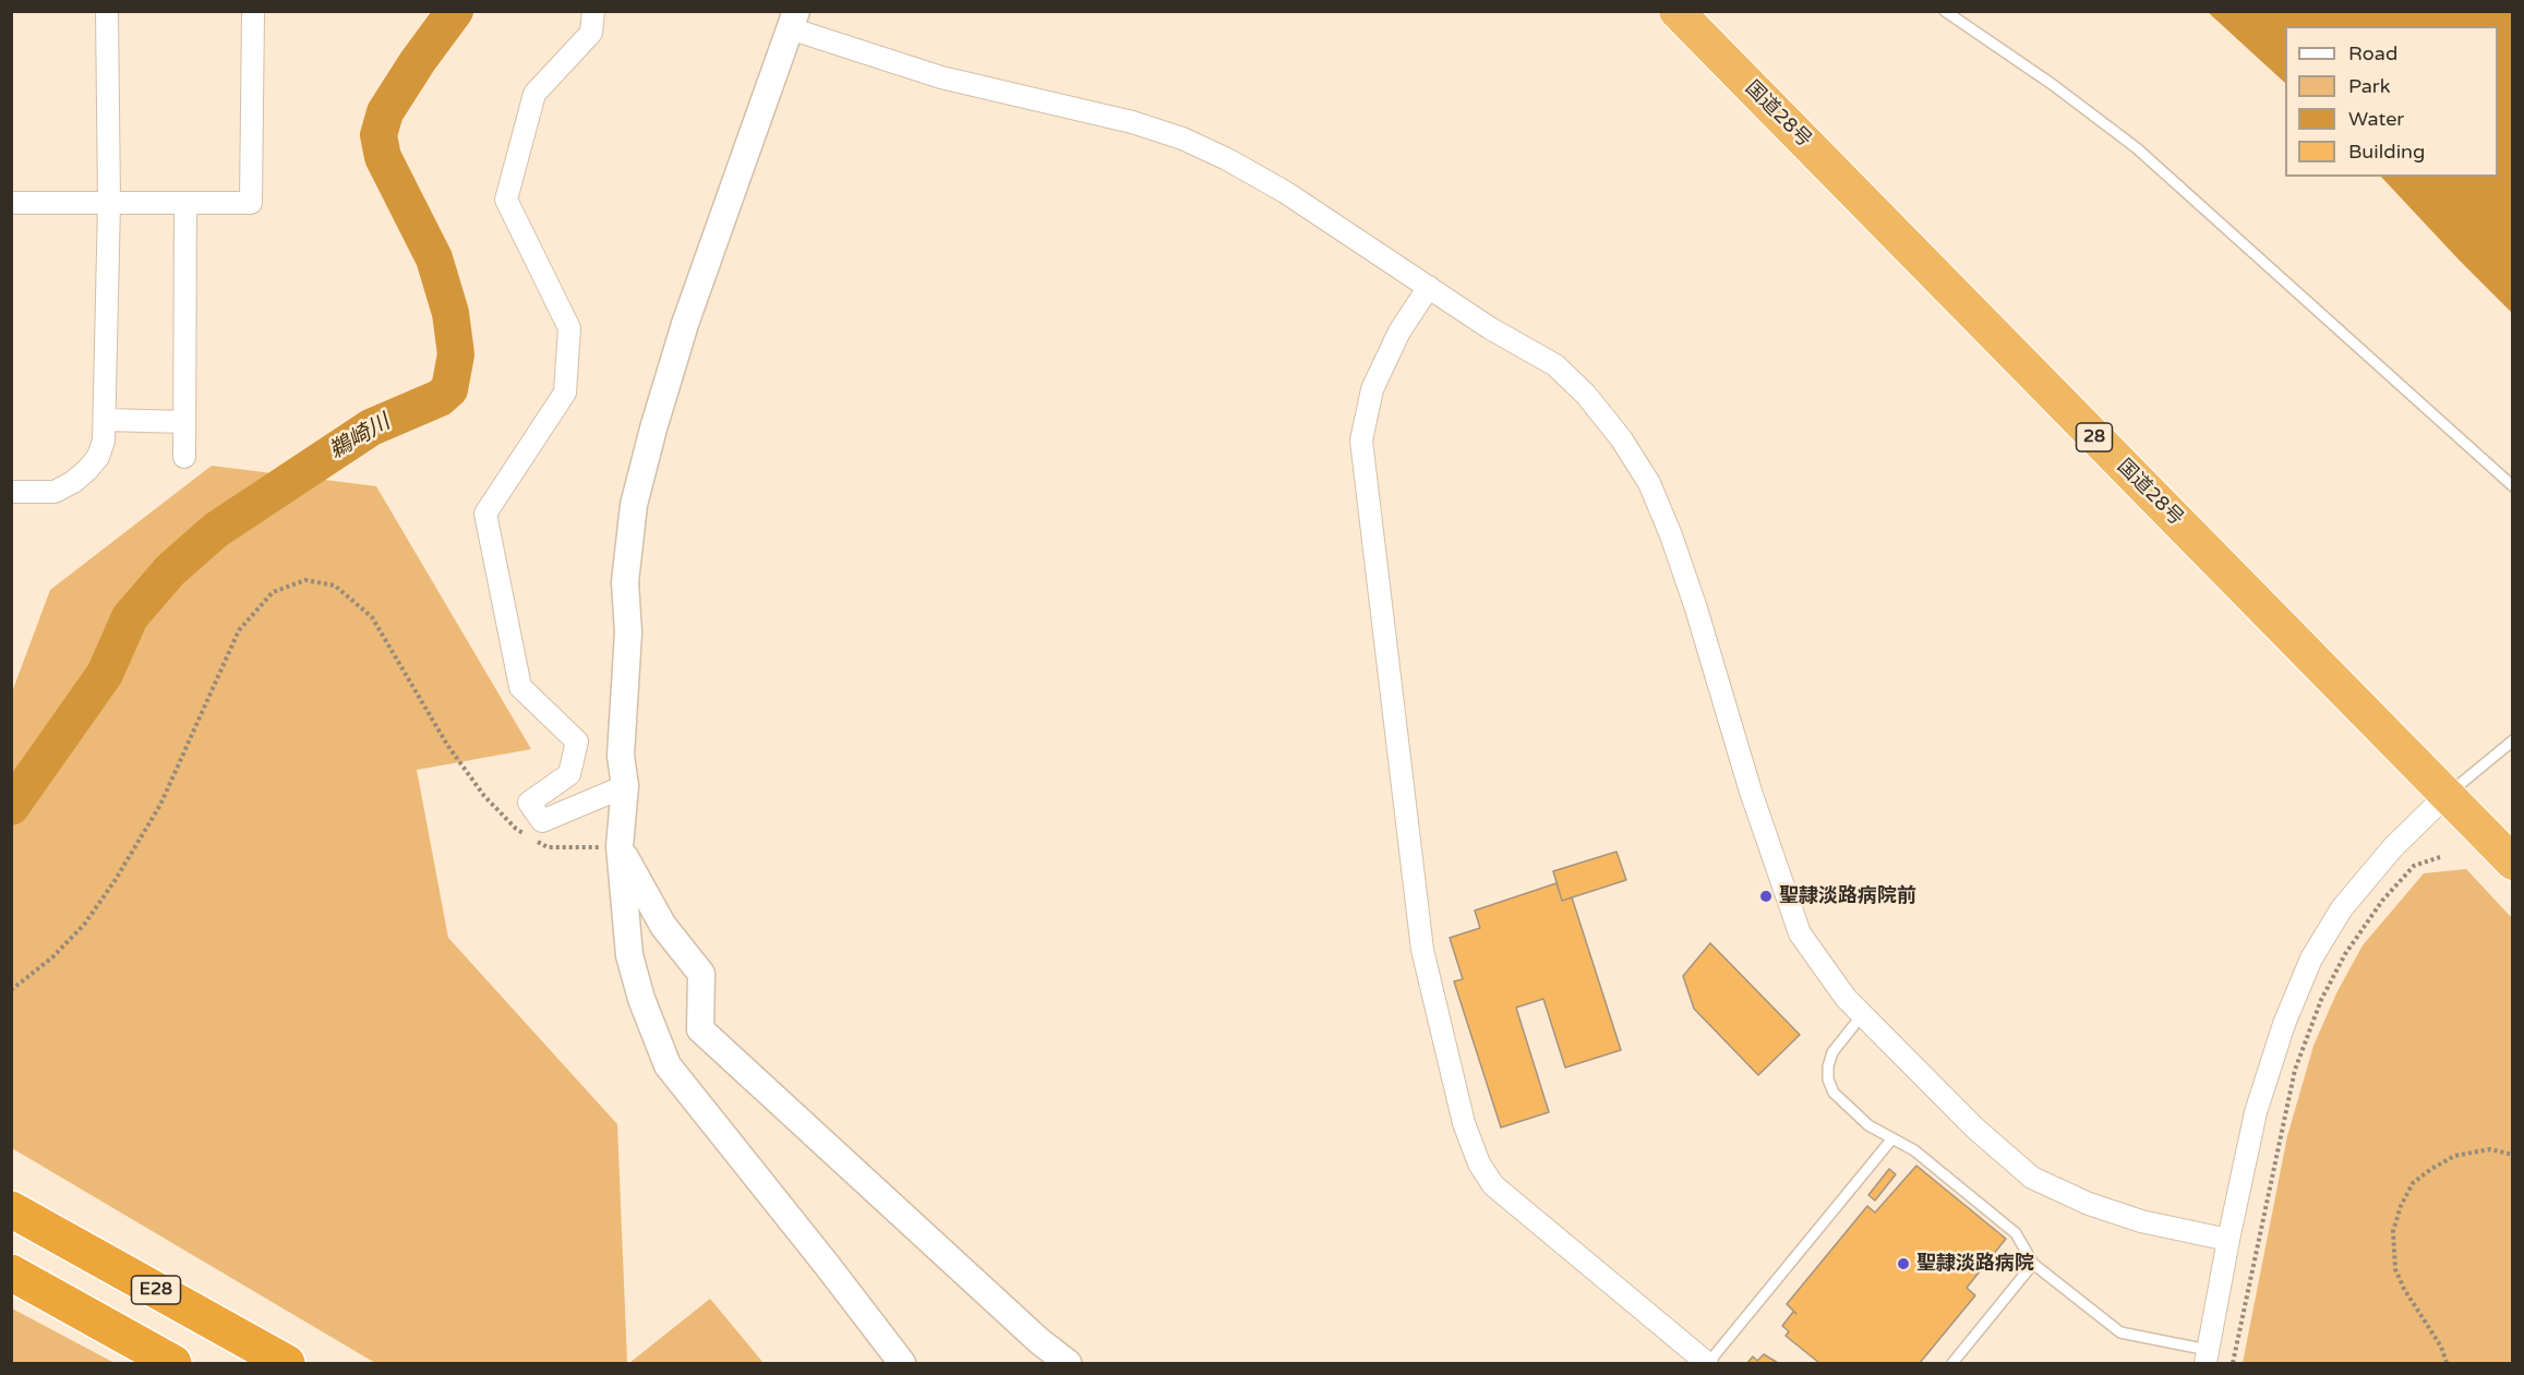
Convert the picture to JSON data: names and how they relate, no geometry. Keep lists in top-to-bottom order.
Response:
{
  "streets": {
    "highway": ["国道28号", "28", "E28"]
  },
  "water": ["鵜崎川"],
  "places": ["聖隷淡路病院前", "聖隷淡路病院"],
  "legend": [
    "Road",
    "Park",
    "Water",
    "Building"
  ]
}
